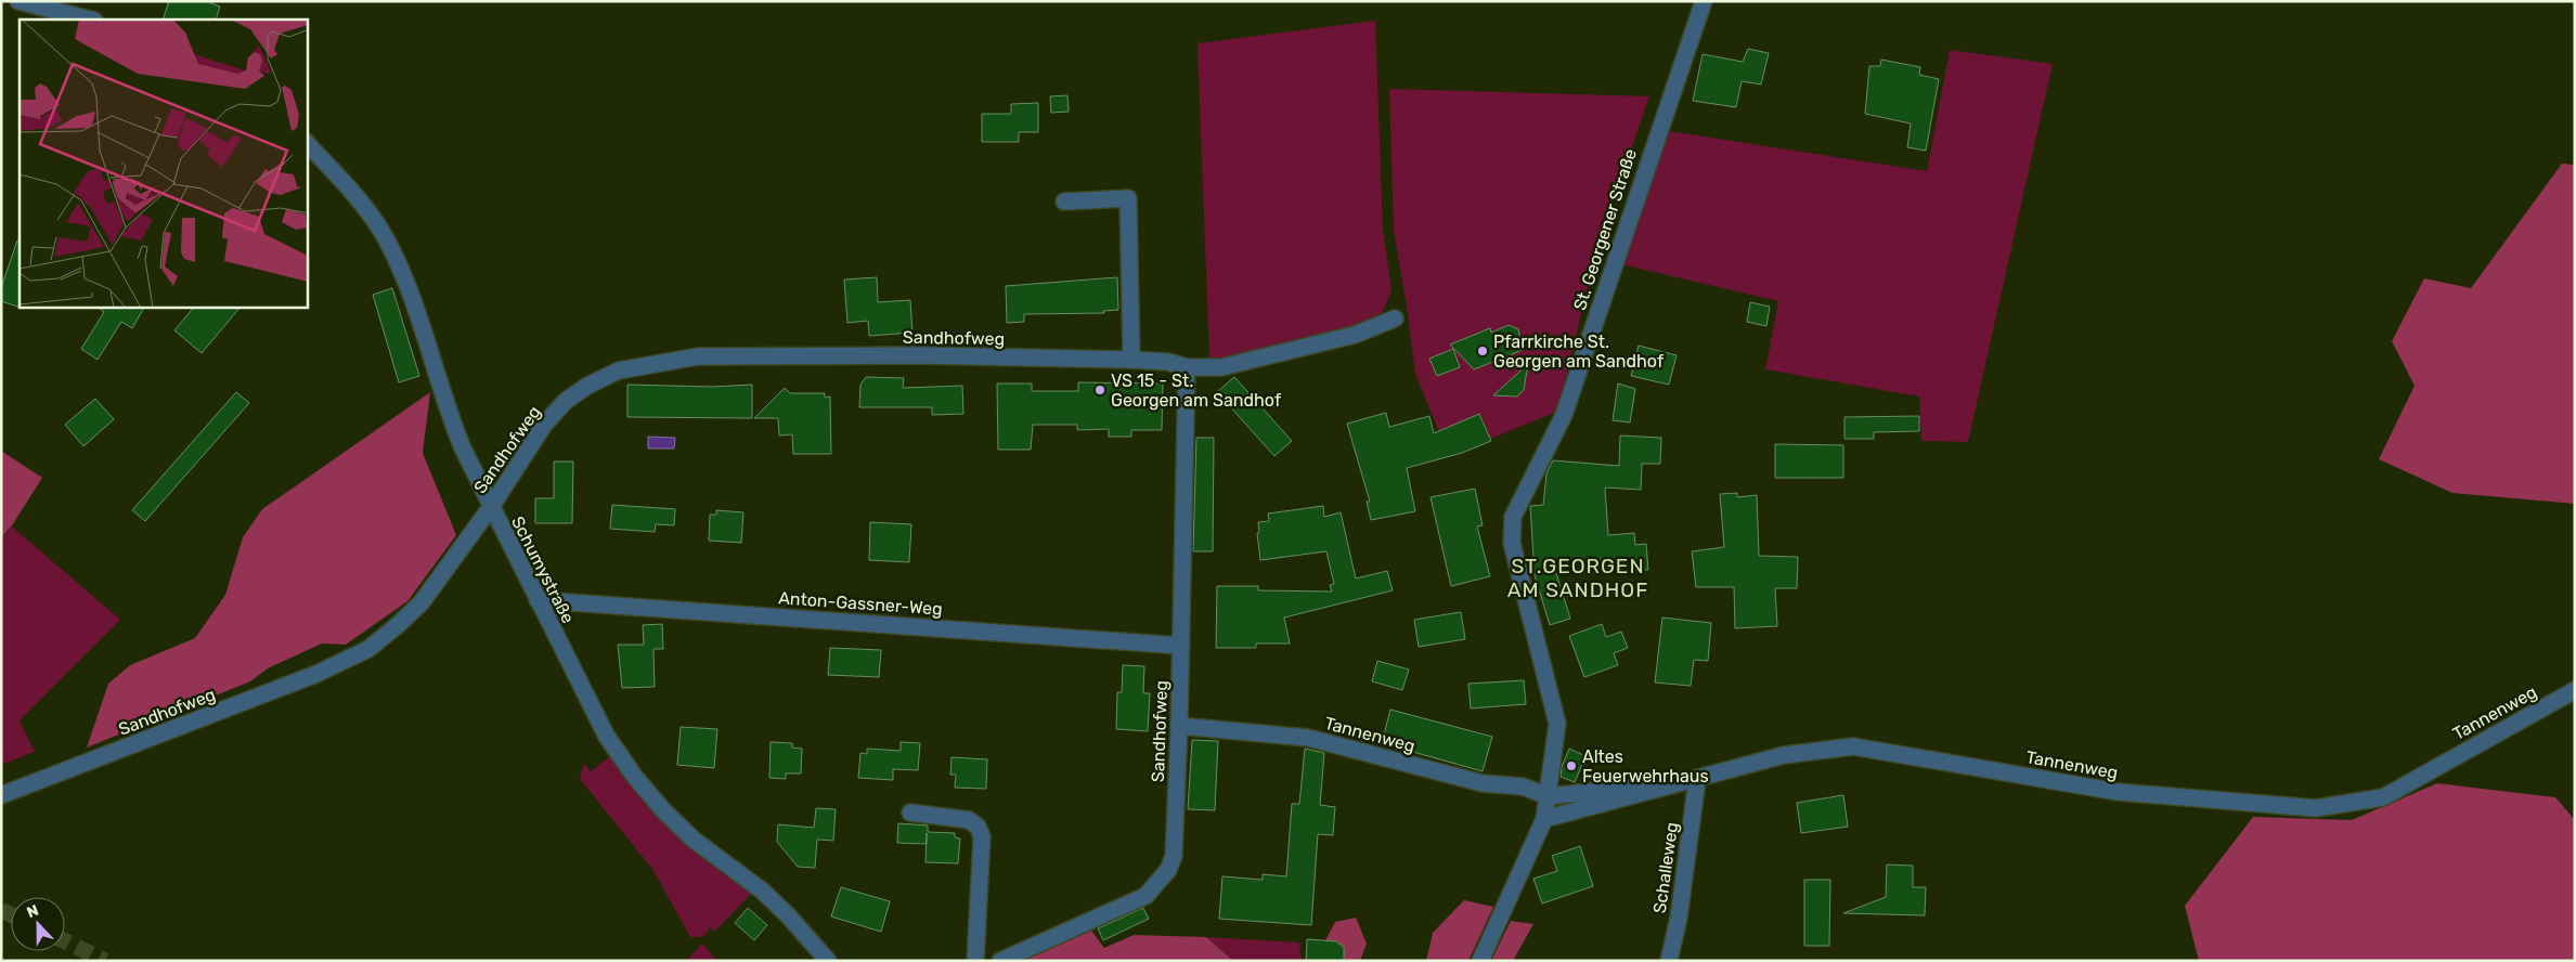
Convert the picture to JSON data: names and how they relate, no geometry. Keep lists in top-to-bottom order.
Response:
{
  "streets": {
    "street": [
      "St. Georgener Straße",
      "Sandhofweg",
      "Schumystraße",
      "Anton-Gassner-Weg",
      "Tannenweg",
      "Schalleweg"
    ]
  },
  "crossings": [
    ["St. Georgener Straße", "Tannenweg"],
    ["Sandhofweg", "Schumystraße"],
    ["Sandhofweg", "Anton-Gassner-Weg"],
    ["Sandhofweg", "Tannenweg"],
    ["Schumystraße", "Anton-Gassner-Weg"],
    ["Tannenweg", "Schalleweg"]
  ],
  "districts": ["ST.GEORGEN AM SANDHOF"],
  "places": ["Pfarrkirche St. Georgen am Sandhof", "VS 15 - St. Georgen am Sandhof", "Altes Feuerwehrhaus"],
  "north": "top"
}
